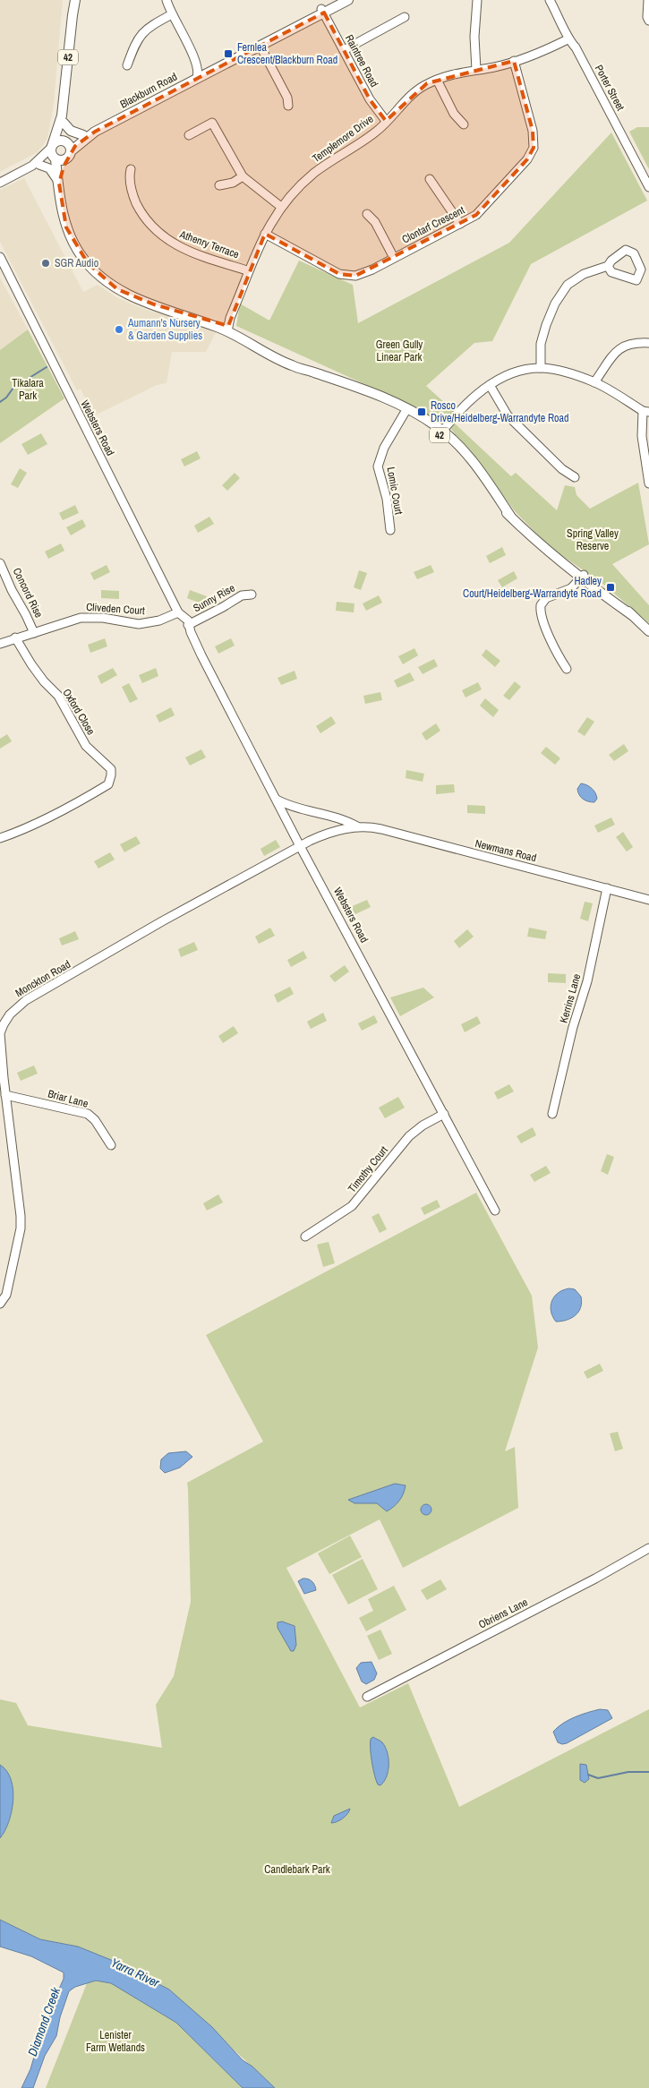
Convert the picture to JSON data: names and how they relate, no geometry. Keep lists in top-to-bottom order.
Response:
{
  "streets": {
    "main road": ["42", "Blackburn Road"],
    "street": [
      "Raintree Road",
      "Porter Street",
      "Templemore Drive",
      "Clontarf Crescent",
      "Athenry Terrace",
      "Websters Road",
      "Lomic Court",
      "Concord Rise",
      "Sunny Rise",
      "Cliveden Court",
      "Oxford Close",
      "Newmans Road",
      "Monckton Road",
      "Kerrins Lane",
      "Briar Lane",
      "Timothy Court",
      "Obriens Lane"
    ]
  },
  "crossings": [
    ["42", "Blackburn Road"],
    ["42", "Templemore Drive"],
    ["42", "Lomic Court"],
    ["Raintree Road", "Blackburn Road"],
    ["Raintree Road", "Templemore Drive"],
    ["Porter Street", "Templemore Drive"],
    ["Templemore Drive", "Clontarf Crescent"],
    ["Templemore Drive", "Athenry Terrace"],
    ["Websters Road", "Sunny Rise"],
    ["Websters Road", "Cliveden Court"],
    ["Websters Road", "Newmans Road"],
    ["Websters Road", "Monckton Road"],
    ["Websters Road", "Timothy Court"],
    ["Concord Rise", "Cliveden Court"],
    ["Cliveden Court", "Oxford Close"],
    ["Newmans Road", "Monckton Road"],
    ["Newmans Road", "Kerrins Lane"],
    ["Monckton Road", "Briar Lane"]
  ],
  "water": ["Yarra River", "Diamond Creek"],
  "parks": [
    "Green Gully Linear Park",
    "Tikalara Park",
    "Spring Valley Reserve",
    "Candlebark Park",
    "Lenister Farm Wetlands"
  ],
  "places": {
    "transit": ["Fernlea Crescent/Blackburn Road", "Rosco Drive/Heidelberg-Warrandyte Road", "Hadley Court/Heidelberg-Warrandyte Road"],
    "other": ["SGR Audio", "Aumann's Nursery & Garden Supplies"]
  }
}
